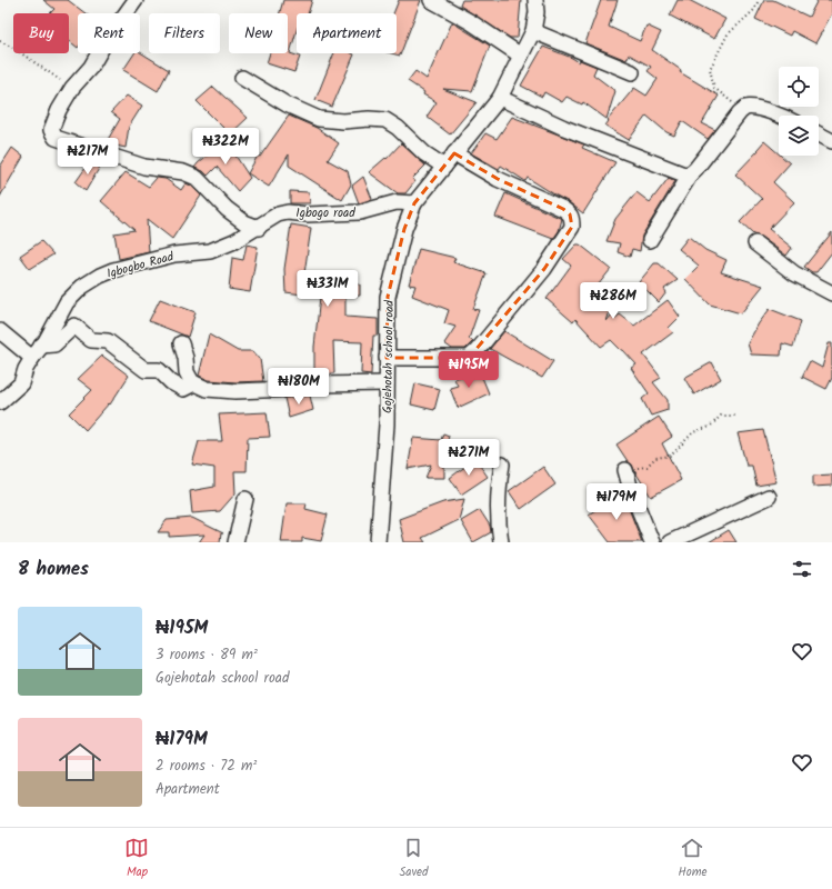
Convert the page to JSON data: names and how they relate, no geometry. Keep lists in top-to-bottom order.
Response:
{
  "streets": {
    "street": ["Igbogo road", "Igbogbo Road", "Gojehotah school road"]
  },
  "crossings": [
    ["Igbogo road", "Igbogbo Road"],
    ["Igbogo road", "Gojehotah school road"]
  ],
  "page": {
    "chip": [
      "Buy",
      "Rent",
      "Filters",
      "New",
      "Apartment"
    ],
    "price": [
      "₦322M",
      "₦217M",
      "₦331M",
      "₦286M",
      "₦195M",
      "₦180M",
      "₦271M",
      "₦179M"
    ],
    "heading": "8 homes",
    "list": [
      {
        "name": "₦195M",
        "note": "3 rooms · 89 m² · Gojehotah school road"
      },
      {
        "name": "₦179M",
        "note": "2 rooms · 72 m² · Apartment"
      }
    ],
    "tabs": ["Map", "Saved", "Home"]
  }
}
